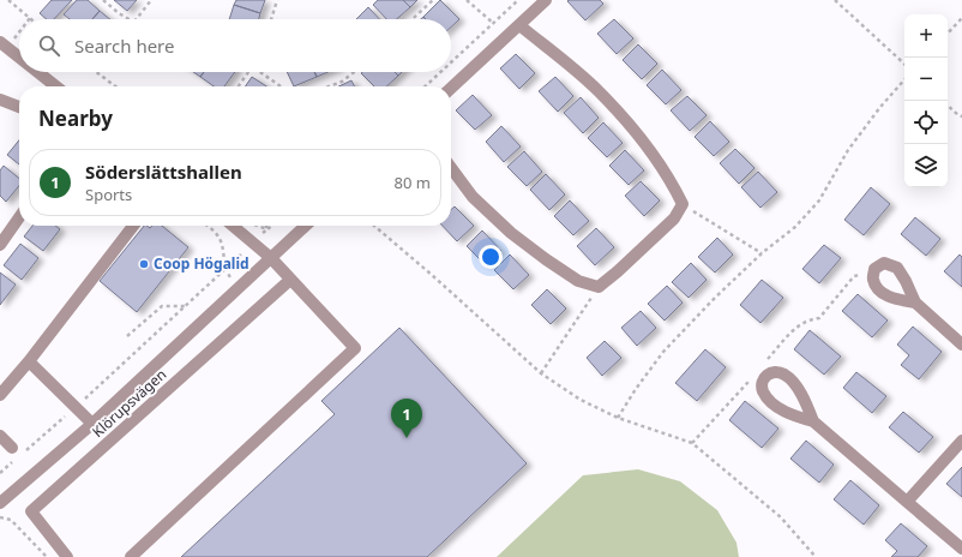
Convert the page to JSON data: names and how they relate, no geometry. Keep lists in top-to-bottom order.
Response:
{
  "streets": {
    "street": ["Klörupsvägen"]
  },
  "places": ["Coop Högalid"],
  "page": {
    "map_buttons": ["+", "−"],
    "search": "Search here",
    "heading": "Nearby",
    "list": [
      {
        "mark": "1",
        "name": "Söderslättshallen",
        "note": "Sports",
        "value": "80 m"
      }
    ],
    "pins": "1"
  }
}
